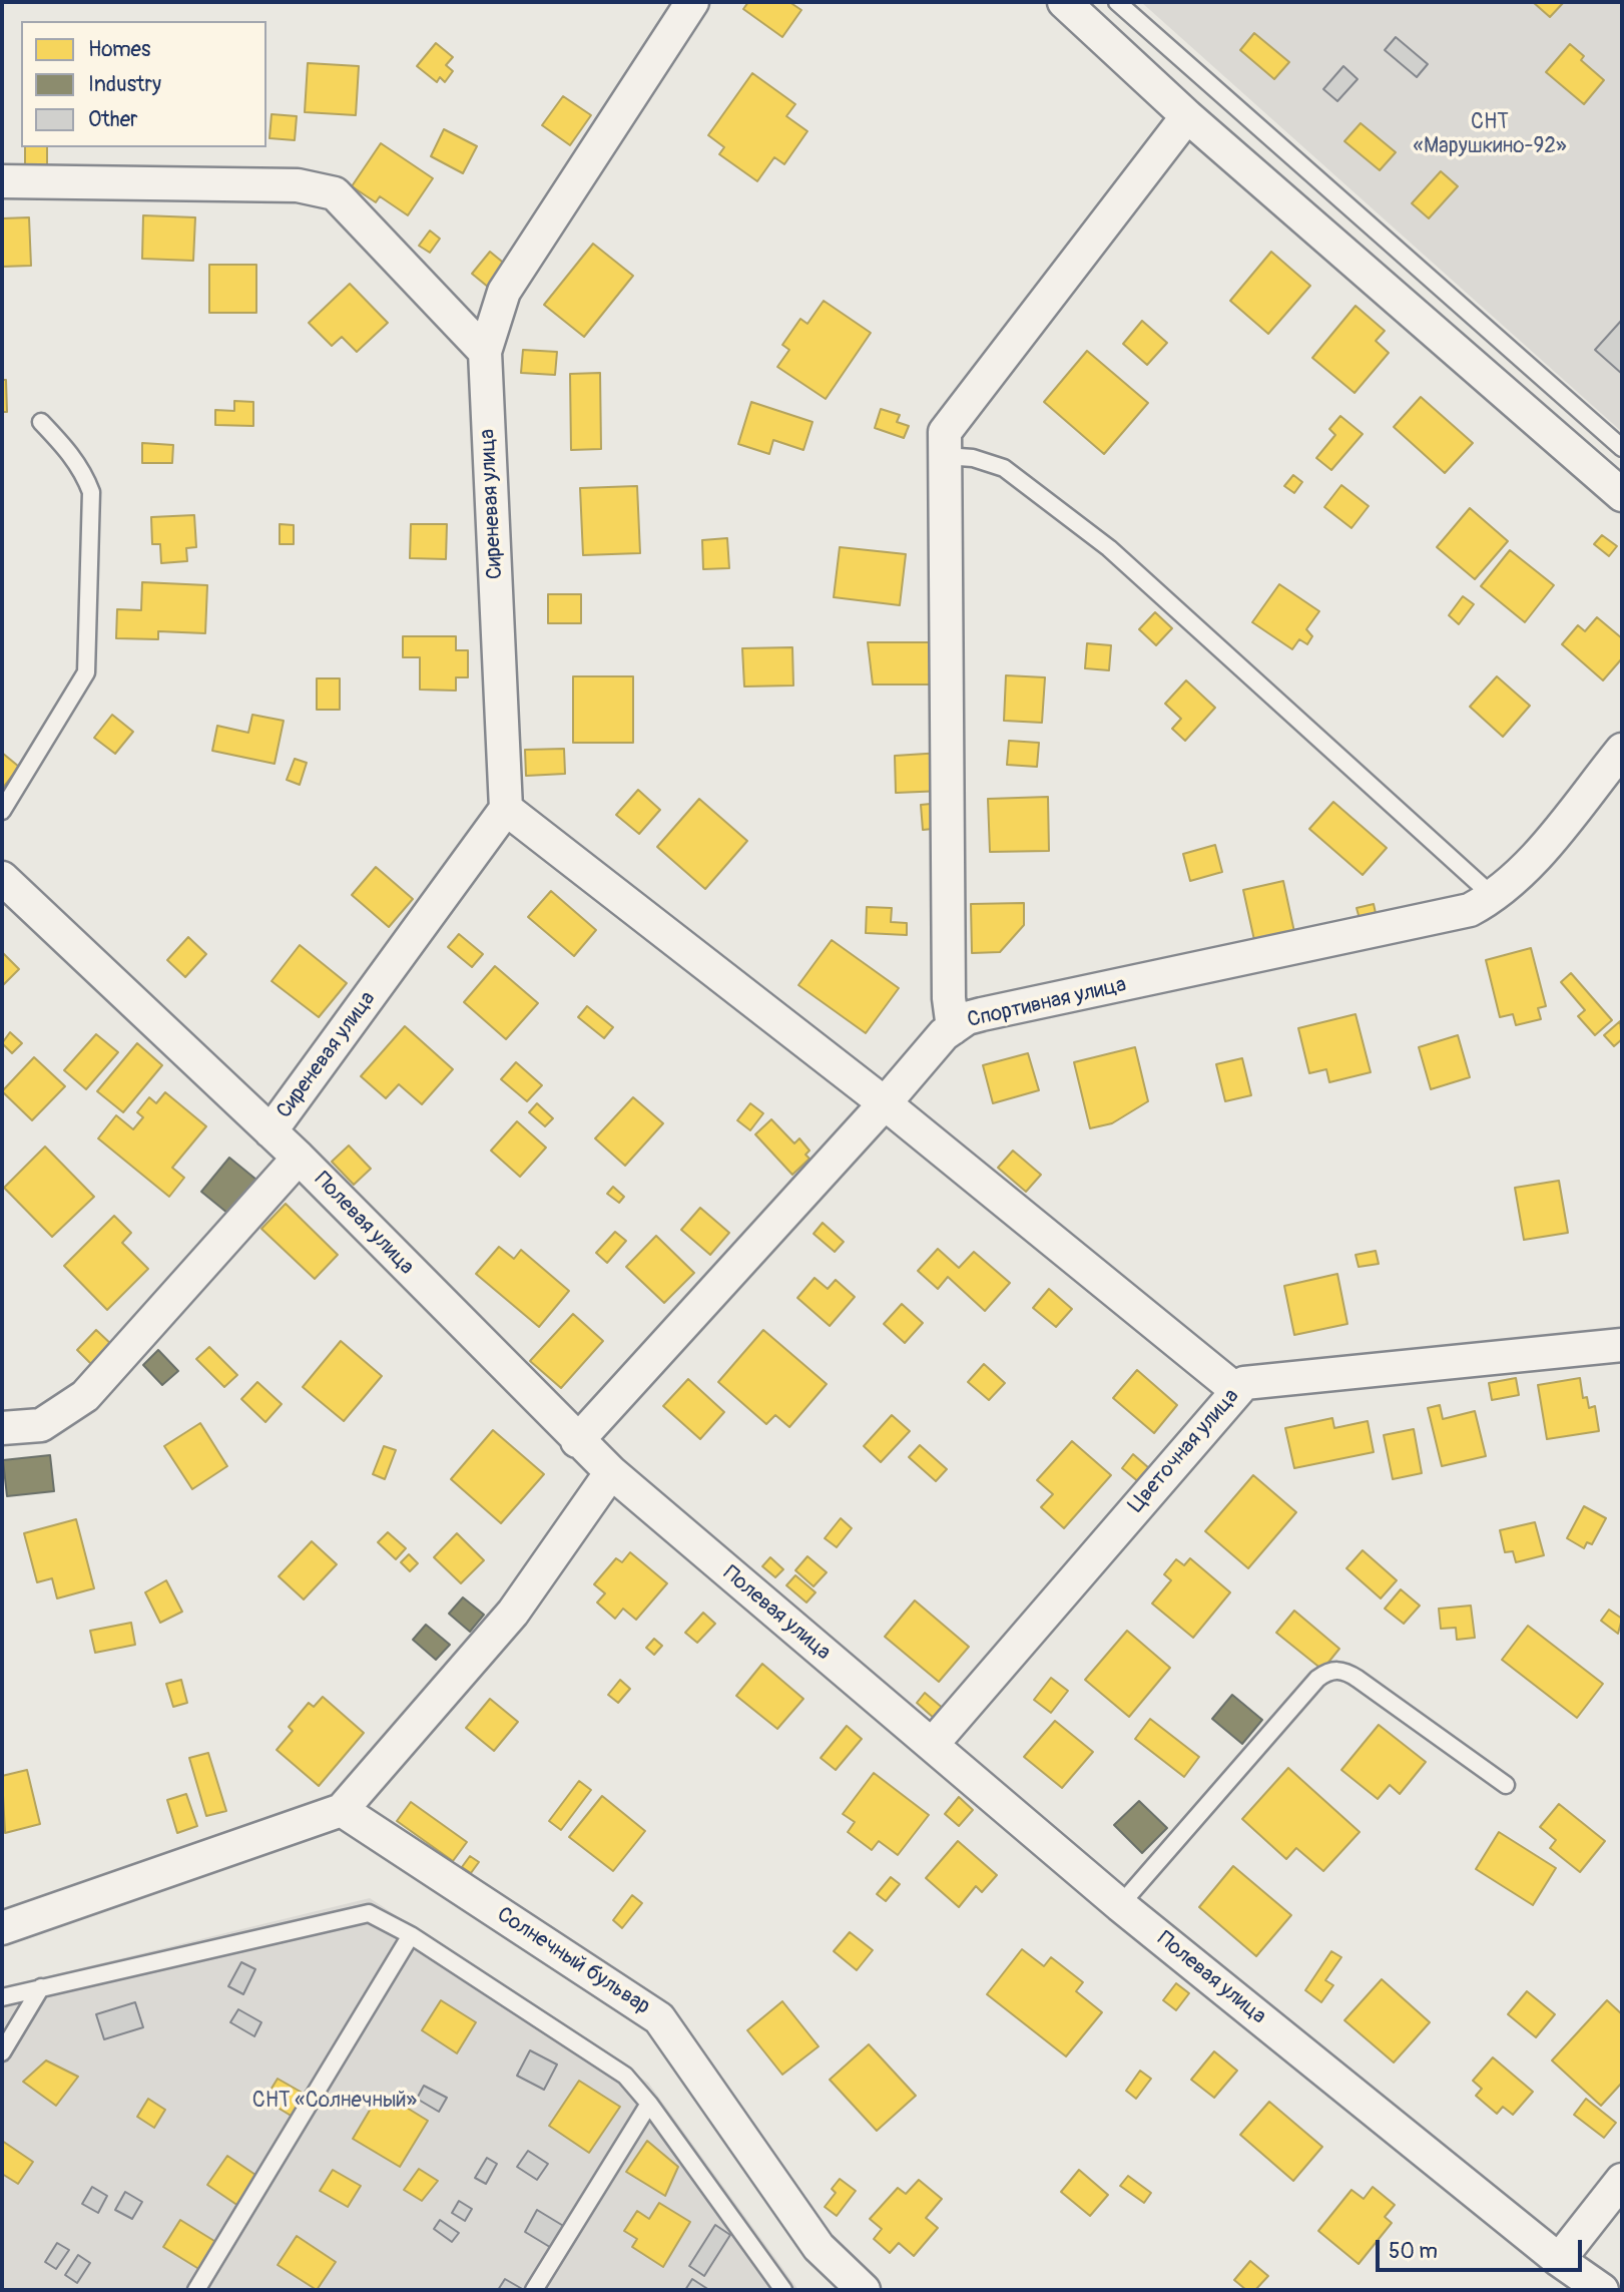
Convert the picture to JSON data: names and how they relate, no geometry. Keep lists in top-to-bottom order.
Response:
{
  "streets": {
    "street": [
      "Сиреневая улица",
      "Спортивная улица",
      "Полевая улица",
      "Цветочная улица",
      "Солнечный бульвар"
    ]
  },
  "crossings": [
    ["Сиреневая улица", "Полевая улица"],
    ["Спортивная улица", "Полевая улица"],
    ["Полевая улица", "Цветочная улица"]
  ],
  "parks": ["СНТ «Марушкино-92»", "СНТ «Солнечный»"],
  "legend": ["Homes", "Industry", "Other"],
  "scale_bar": "50 m"
}
